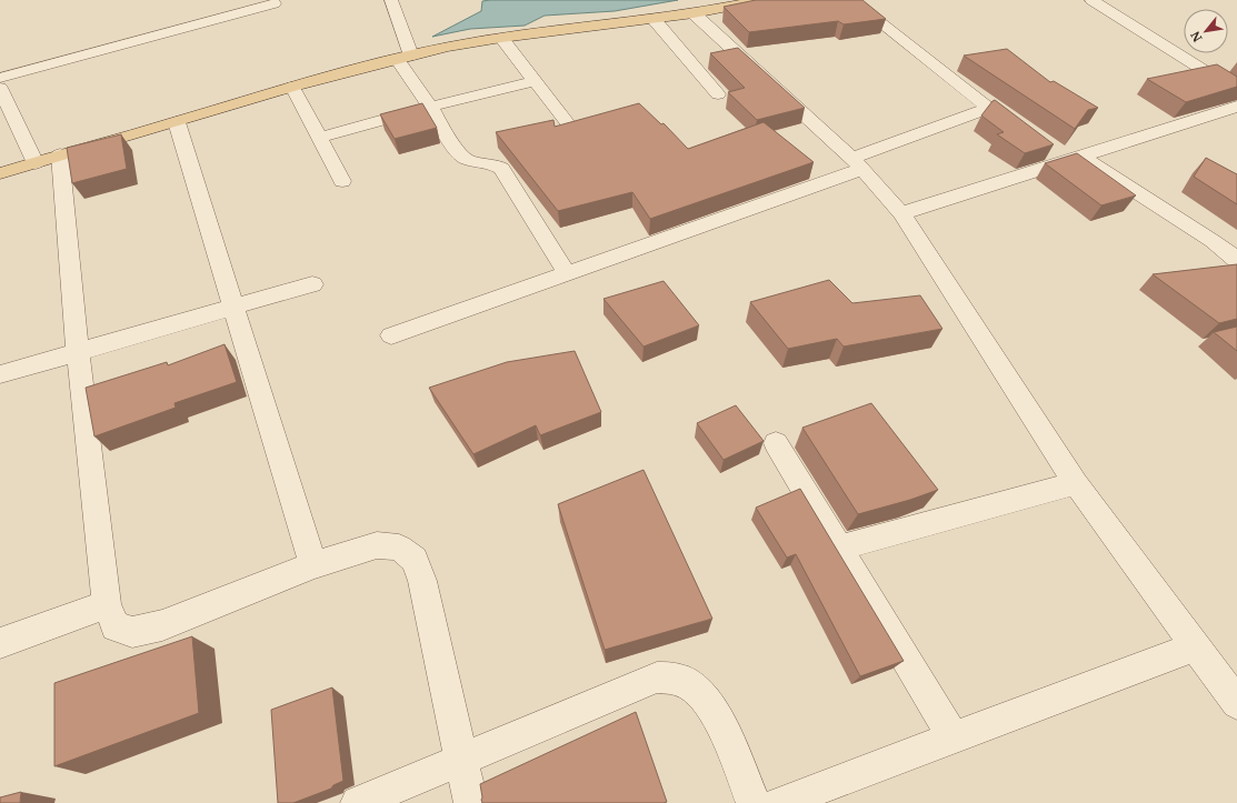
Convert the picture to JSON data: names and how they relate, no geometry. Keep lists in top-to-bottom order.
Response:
{
  "north": "bottom left"
}
